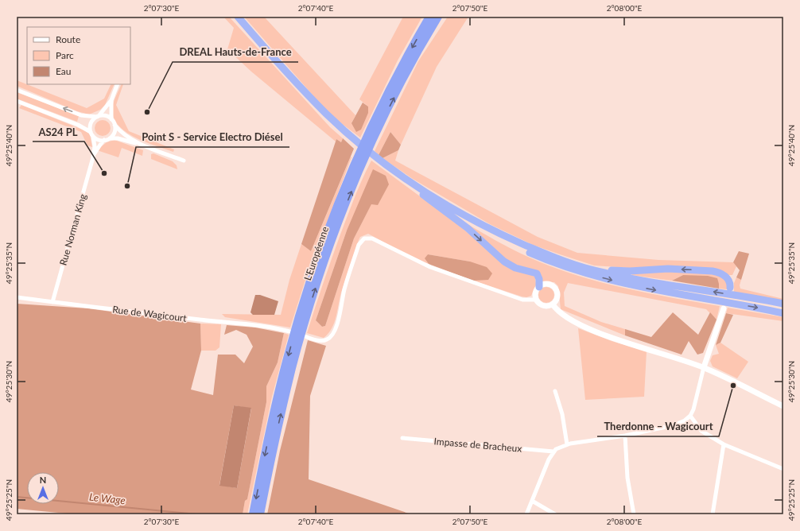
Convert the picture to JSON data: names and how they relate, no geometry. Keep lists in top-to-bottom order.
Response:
{
  "streets": {
    "highway": ["L'Européenne"],
    "street": ["Rue Norman King", "Rue de Wagicourt", "Impasse de Bracheux"]
  },
  "crossings": [
    ["Rue Norman King", "Rue de Wagicourt"]
  ],
  "water": ["Le Wage"],
  "places": [
    "DREAL Hauts-de-France",
    "AS24 PL",
    "Point S - Service Electro Diésel",
    "Therdonne – Wagicourt"
  ],
  "legend": ["Route", "Parc", "Eau"],
  "north": "top",
  "coordinates": [
    "2°07'30\"E",
    "2°07'40\"E",
    "2°07'50\"E",
    "2°08'00\"E",
    "49°25'40\"N",
    "49°25'35\"N",
    "49°25'30\"N",
    "49°25'25\"N"
  ]
}
